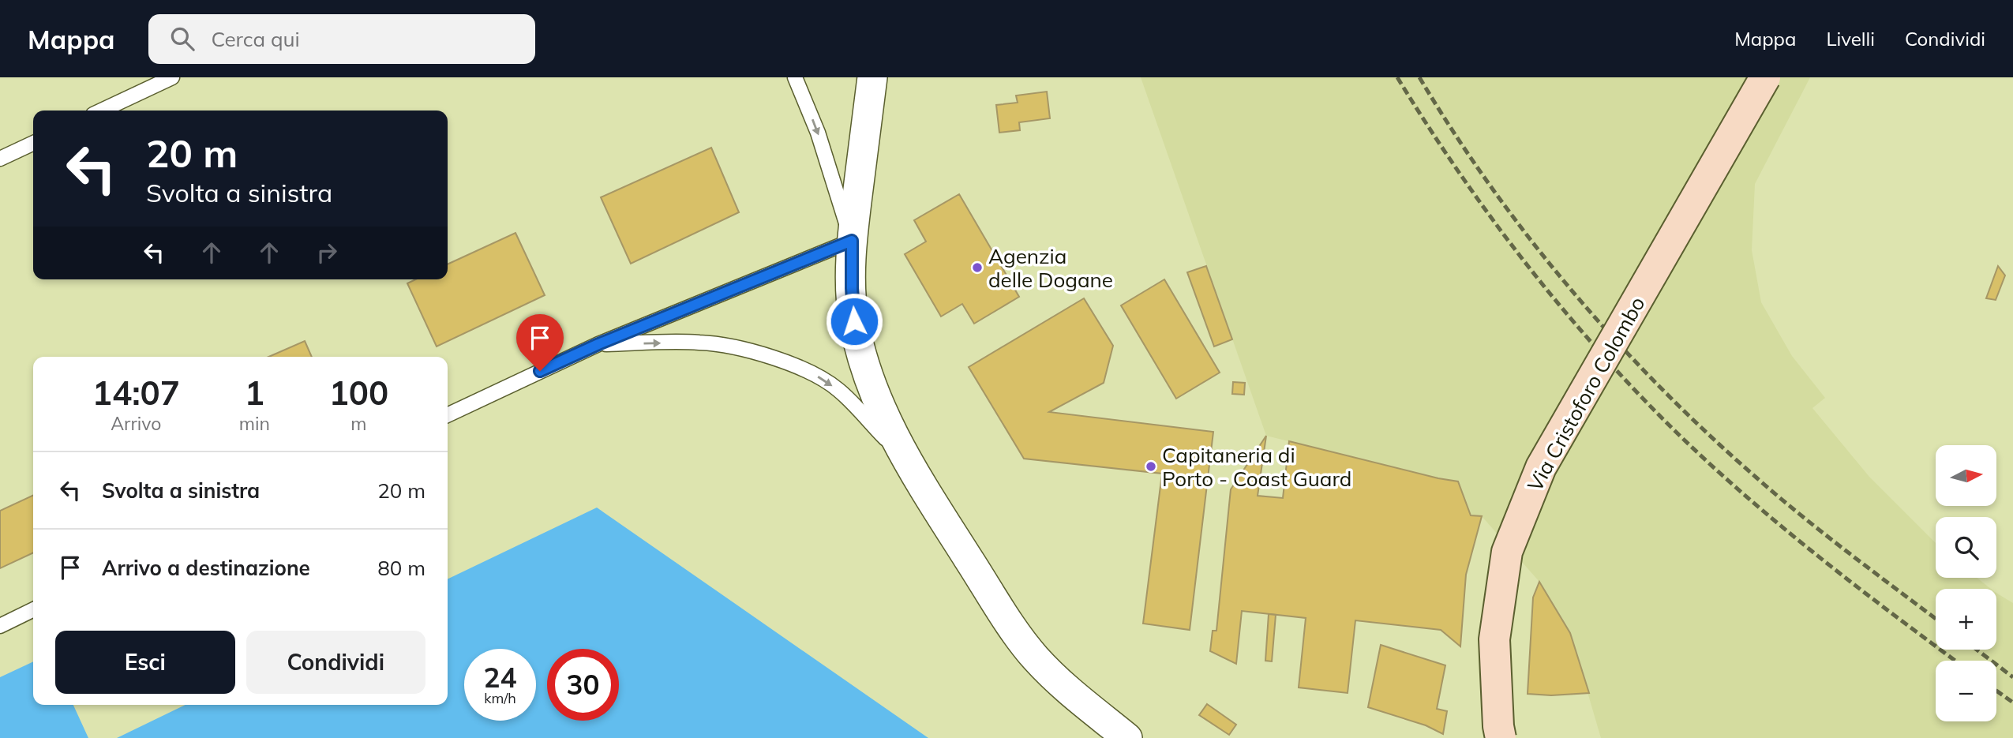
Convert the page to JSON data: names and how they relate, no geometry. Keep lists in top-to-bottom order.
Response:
{
  "streets": {
    "main road": ["Via Cristoforo Colombo"]
  },
  "places": ["Agenzia delle Dogane", "Capitaneria di Porto - Coast Guard"],
  "north": "right",
  "page": {
    "header": "Mappa",
    "search": "Cerca qui",
    "nav": ["Mappa", "Livelli", "Condividi"],
    "turn": ["20 m", "Svolta a sinistra"],
    "eta": [
      "14:07",
      "Arrivo",
      "1",
      "min",
      "100",
      "m"
    ],
    "map_buttons": ["+", "−"],
    "list": [
      {
        "name": "Svolta a sinistra",
        "value": "20 m"
      },
      {
        "name": "Arrivo a destinazione",
        "value": "80 m"
      }
    ],
    "buttons": ["Esci", "Condividi"],
    "speed": "24 km/h",
    "limit": "30"
  }
}
